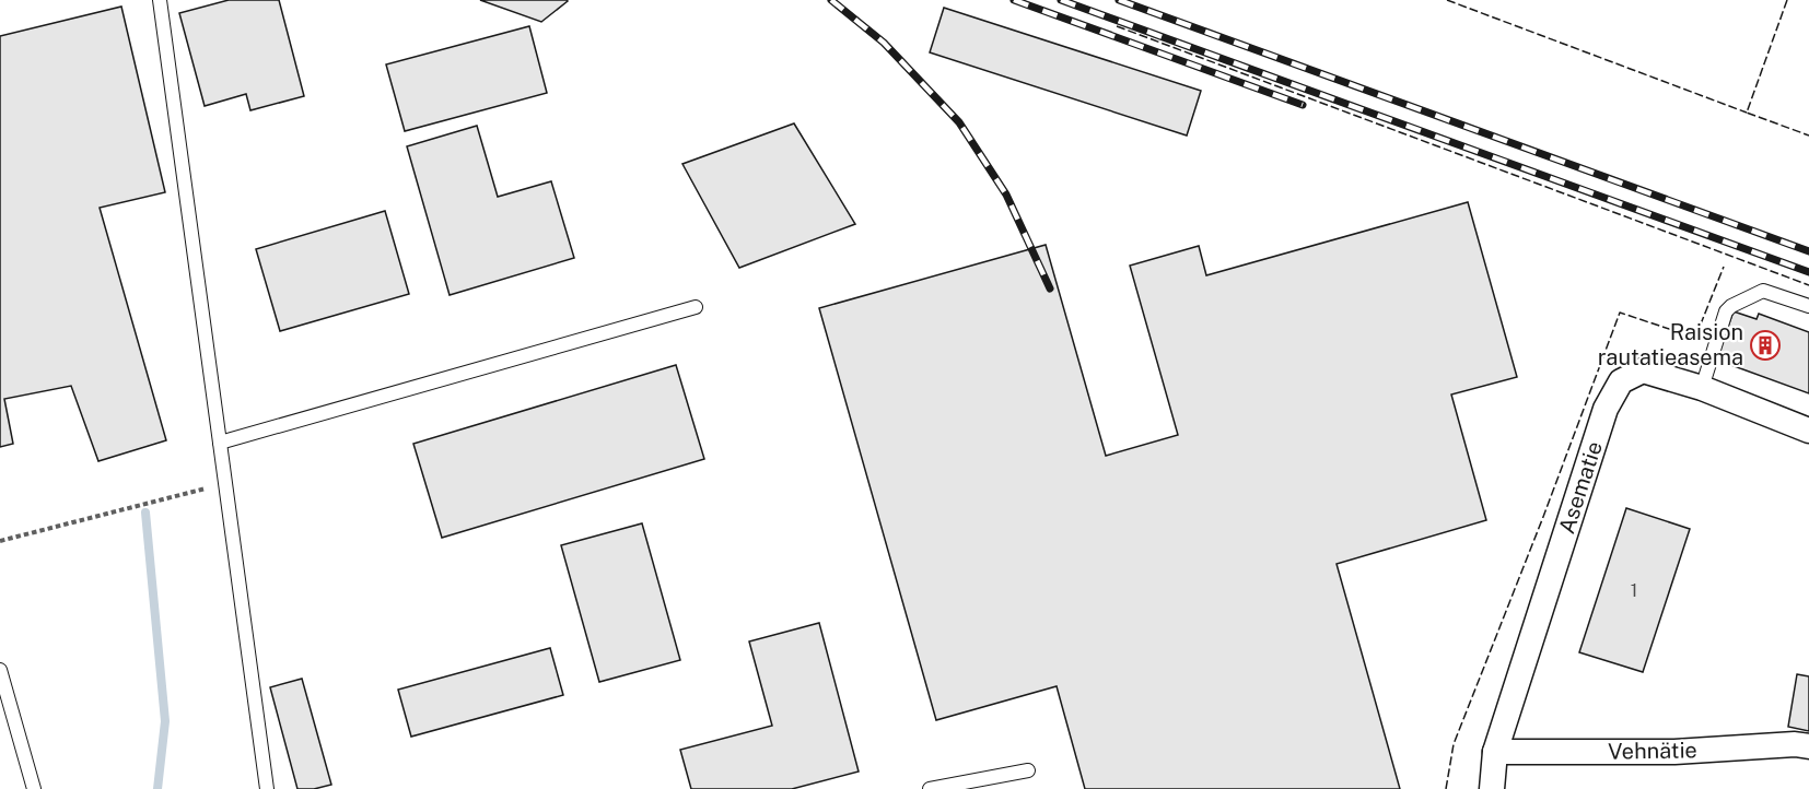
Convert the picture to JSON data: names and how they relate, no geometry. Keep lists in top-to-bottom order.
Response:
{
  "streets": {
    "street": ["Asematie", "Vehnätie"]
  },
  "crossings": [
    ["Asematie", "Vehnätie"]
  ],
  "places": {
    "building": ["Raision rautatieasema"]
  },
  "house_numbers": ["1"]
}
